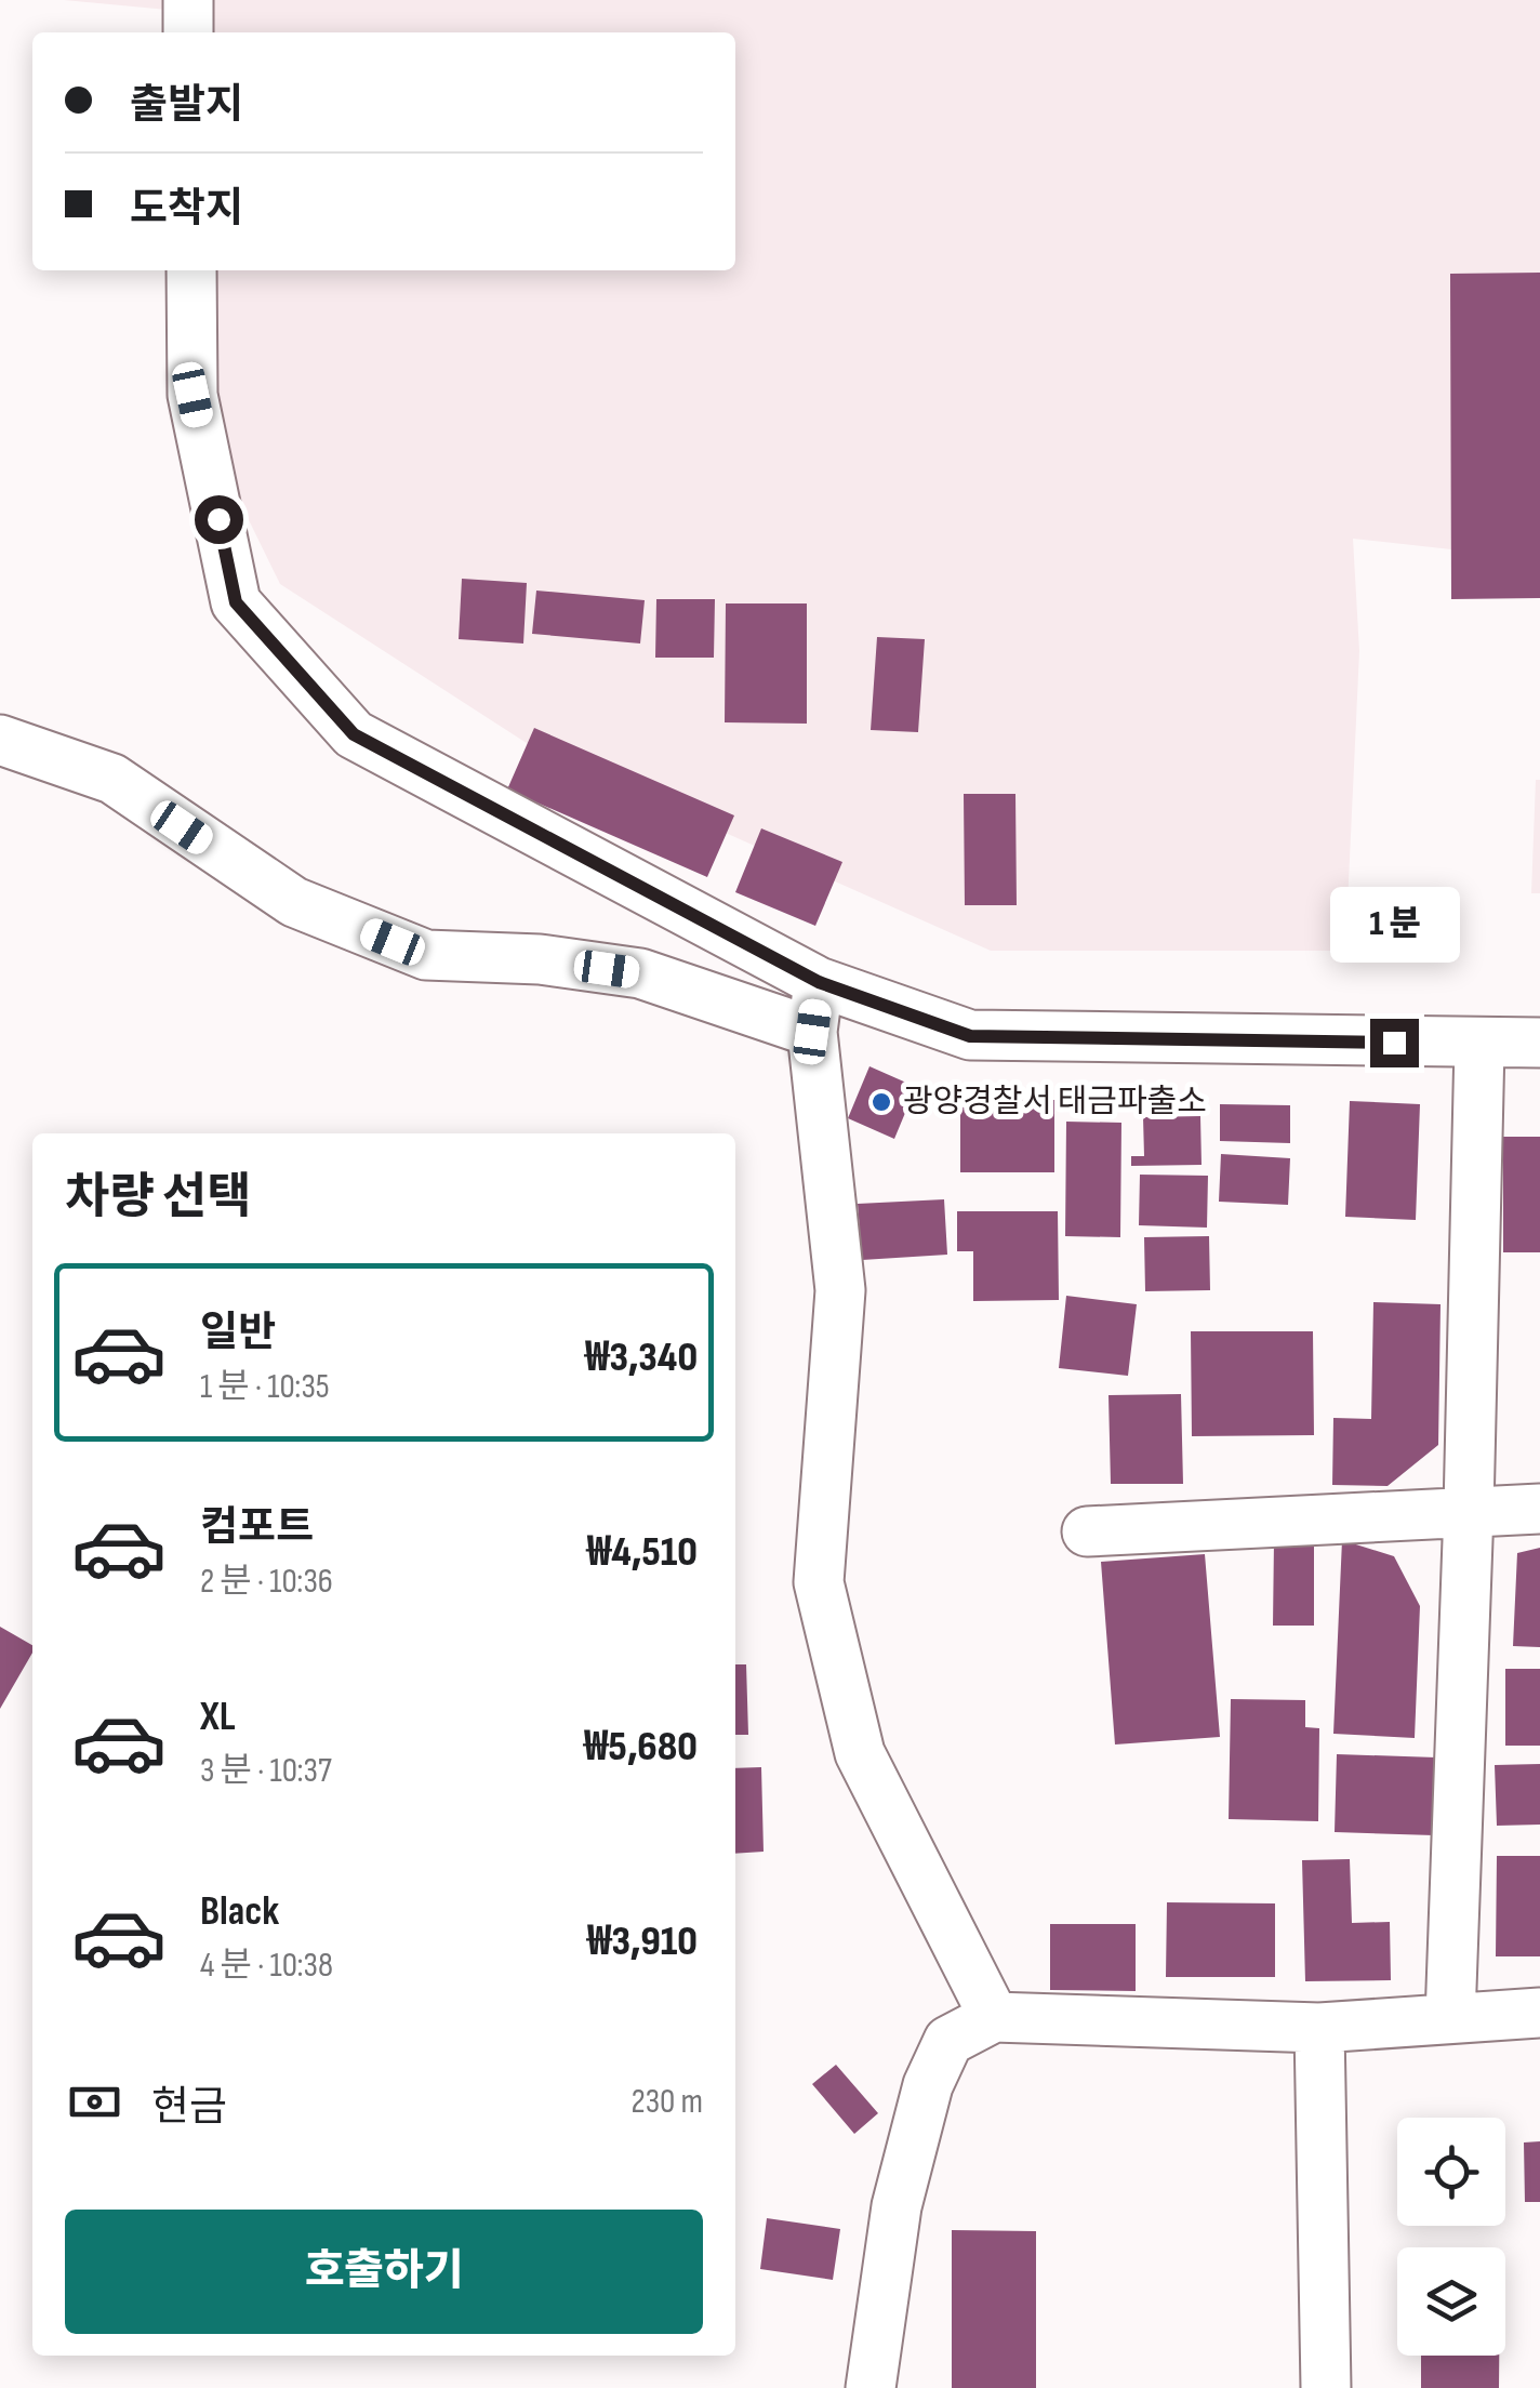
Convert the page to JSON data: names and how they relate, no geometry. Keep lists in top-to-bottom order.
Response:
{
  "places": ["광양경찰서 태금파출소"],
  "page": {
    "banner": ["출발지", "도착지"],
    "bubble": "1 분",
    "heading": "차량 선택",
    "list": [
      {
        "name": "일반",
        "note": "1 분 · 10:35",
        "value": "₩3,340"
      },
      {
        "name": "컴포트",
        "note": "2 분 · 10:36",
        "value": "₩4,510"
      },
      {
        "name": "XL",
        "note": "3 분 · 10:37",
        "value": "₩5,680"
      },
      {
        "name": "Black",
        "note": "4 분 · 10:38",
        "value": "₩3,910"
      }
    ],
    "pay": ["현금", "230 m"],
    "buttons": "호출하기"
  }
}
